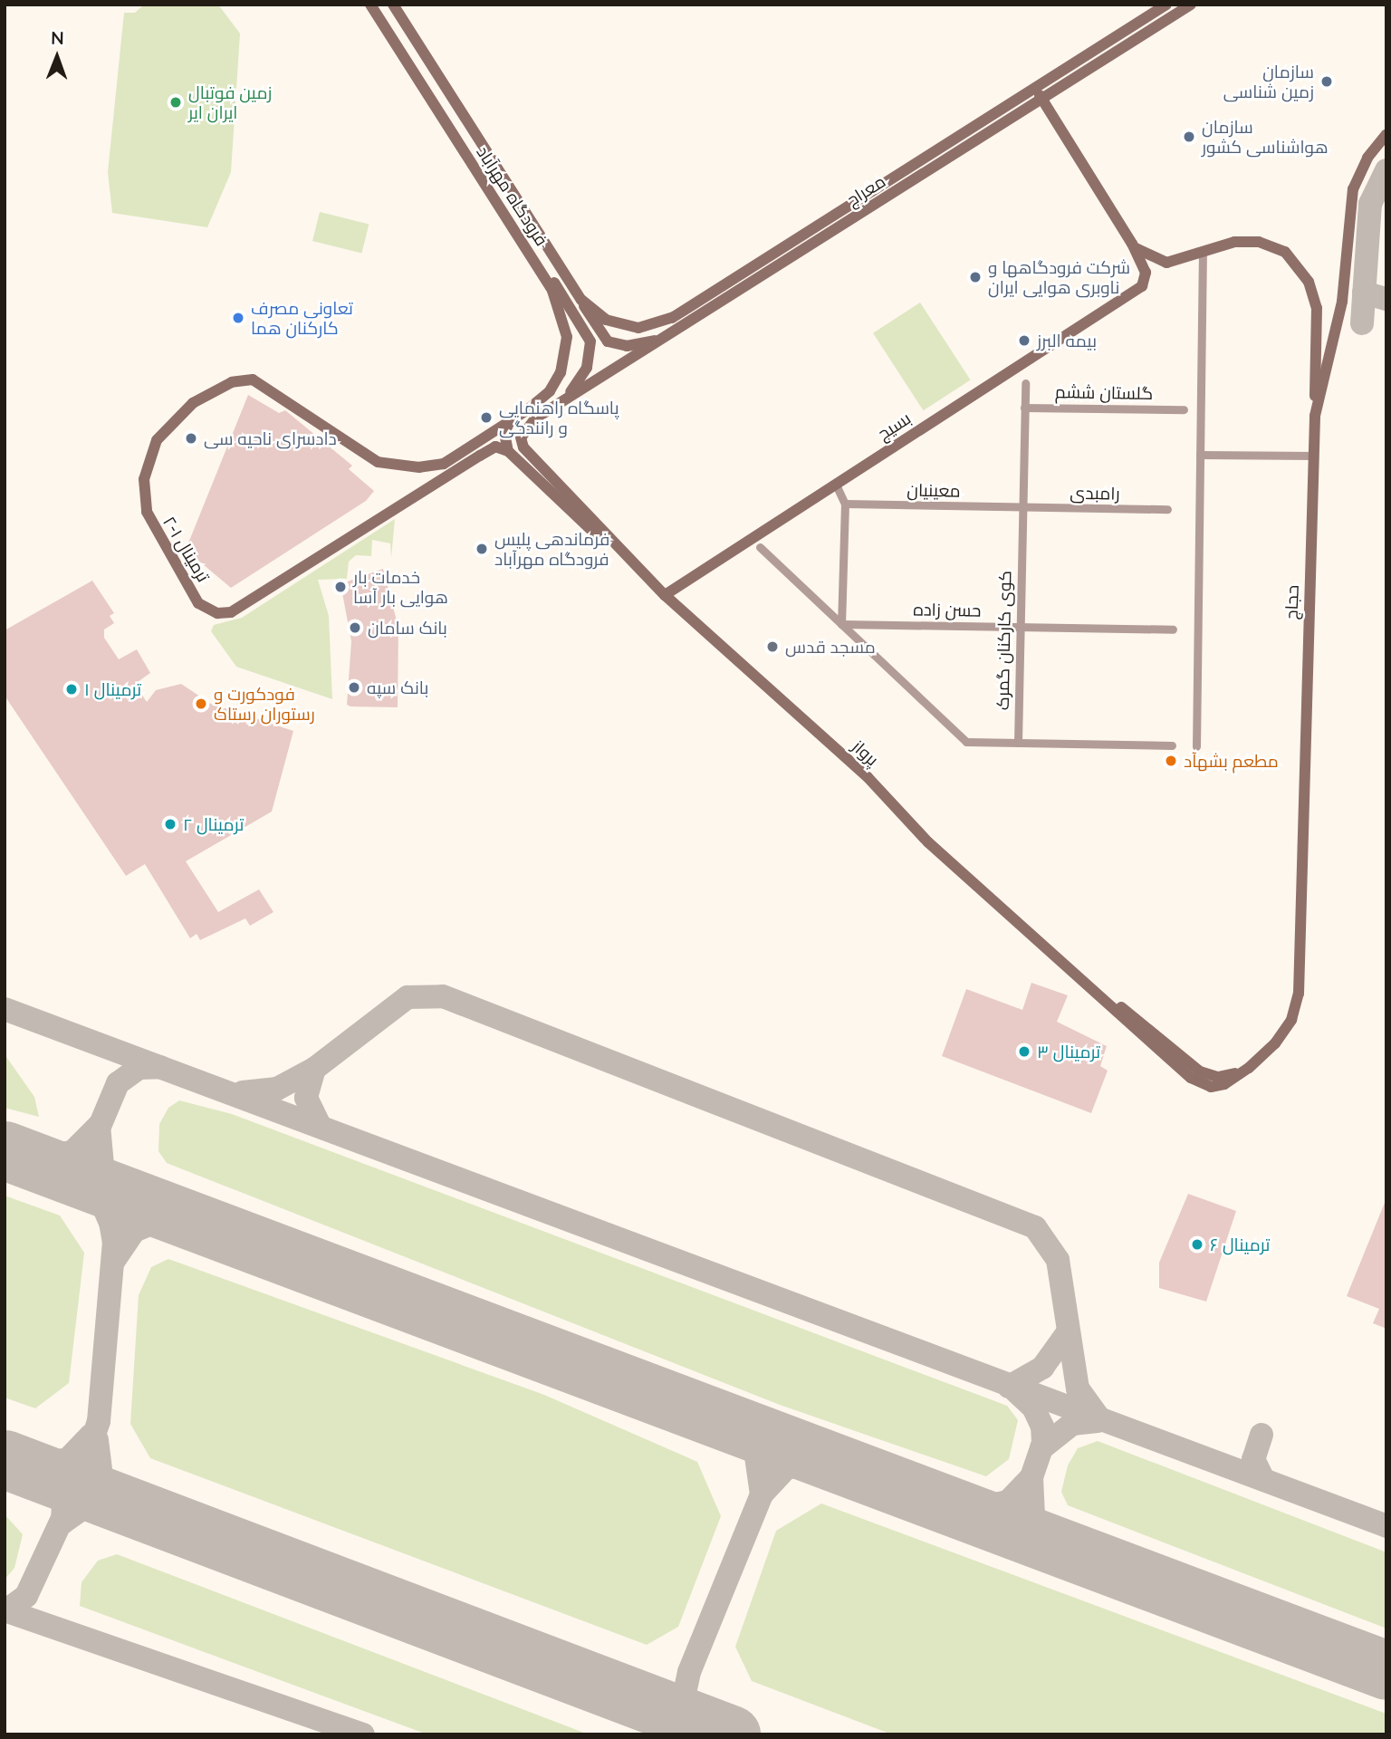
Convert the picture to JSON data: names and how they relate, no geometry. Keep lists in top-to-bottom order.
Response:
{
  "streets": {
    "main road": [
      "معراج",
      "فرودگاه مهرآباد",
      "بسیج",
      "ترمینال ۱-۲",
      "حجاج",
      "پرواز"
    ],
    "street": [
      "گلستان ششم",
      "معینیان",
      "رامبدی",
      "حسن زاده",
      "کوی کارکنان گمرک"
    ]
  },
  "crossings": [
    ["معراج", "فرودگاه مهرآباد"],
    ["معراج", "پرواز"],
    ["گلستان ششم", "کوی کارکنان گمرک"],
    ["بسیج", "پرواز"],
    ["معینیان", "رامبدی"],
    ["معینیان", "کوی کارکنان گمرک"],
    ["رامبدی", "کوی کارکنان گمرک"],
    ["حجاج", "پرواز"],
    ["حسن زاده", "کوی کارکنان گمرک"]
  ],
  "places": [
    "سازمان زمین شناسی",
    "زمین فوتبال ایران ایر",
    "سازمان هواشناسی کشور",
    "شرکت فرودگاهها و ناوبری هوایی ایران",
    "تعاونی مصرف کارکنان هما",
    "بیمه البرز",
    "پاسگاه راهنمایی و رانندگی",
    "دادسرای ناحیه سی",
    "فرماندهی پلیس فرودگاه مهرآباد",
    "خدمات بار هوایی بار آسا",
    "بانک سامان",
    "مسجد قدس",
    "بانک سپه",
    "ترمینال ۱",
    "فودکورت و رستوران رستاک",
    "مطعم بشهآد",
    "ترمینال ۲",
    "ترمینال ۳",
    "ترمینال ۶"
  ],
  "north": "top"
}
